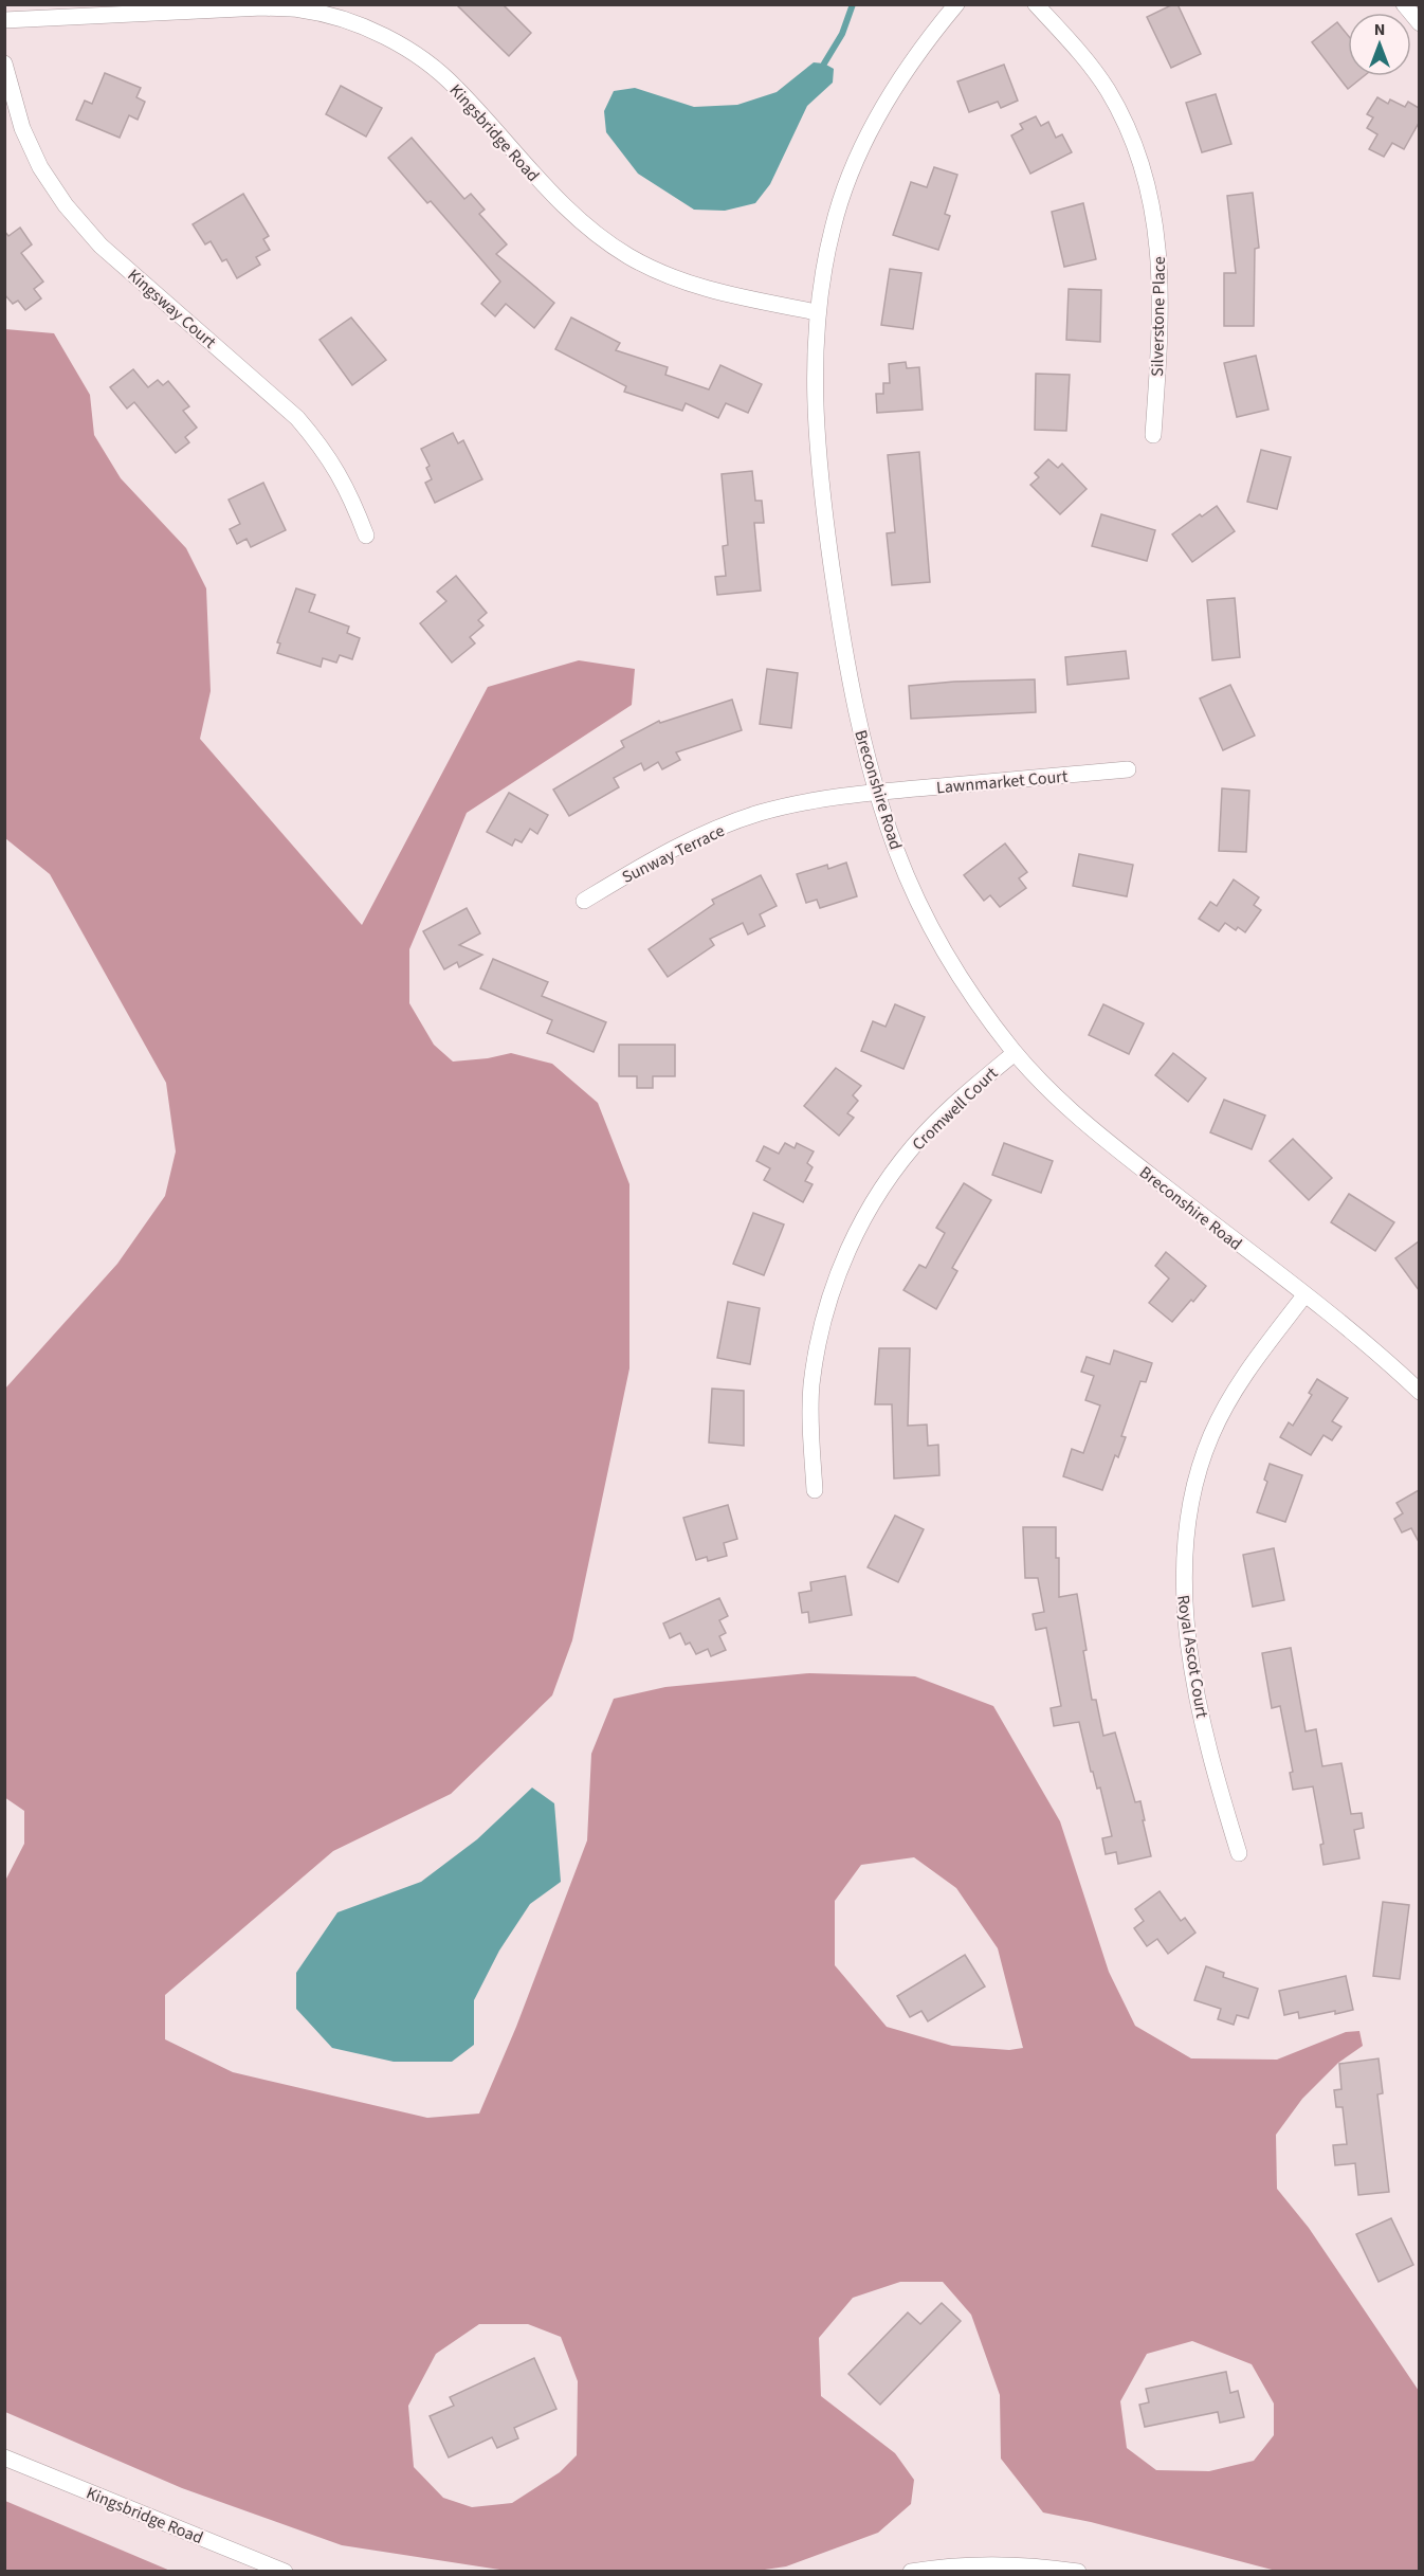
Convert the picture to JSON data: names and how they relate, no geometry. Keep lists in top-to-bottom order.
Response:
{
  "streets": {
    "street": [
      "Kingsbridge Road",
      "Kingsway Court",
      "Silverstone Place",
      "Lawnmarket Court",
      "Breconshire Road",
      "Sunway Terrace",
      "Cromwell Court",
      "Royal Ascot Court"
    ]
  },
  "crossings": [
    ["Kingsbridge Road", "Breconshire Road"],
    ["Lawnmarket Court", "Breconshire Road"],
    ["Lawnmarket Court", "Sunway Terrace"],
    ["Breconshire Road", "Sunway Terrace"],
    ["Breconshire Road", "Cromwell Court"],
    ["Breconshire Road", "Royal Ascot Court"]
  ],
  "north": "top"
}
